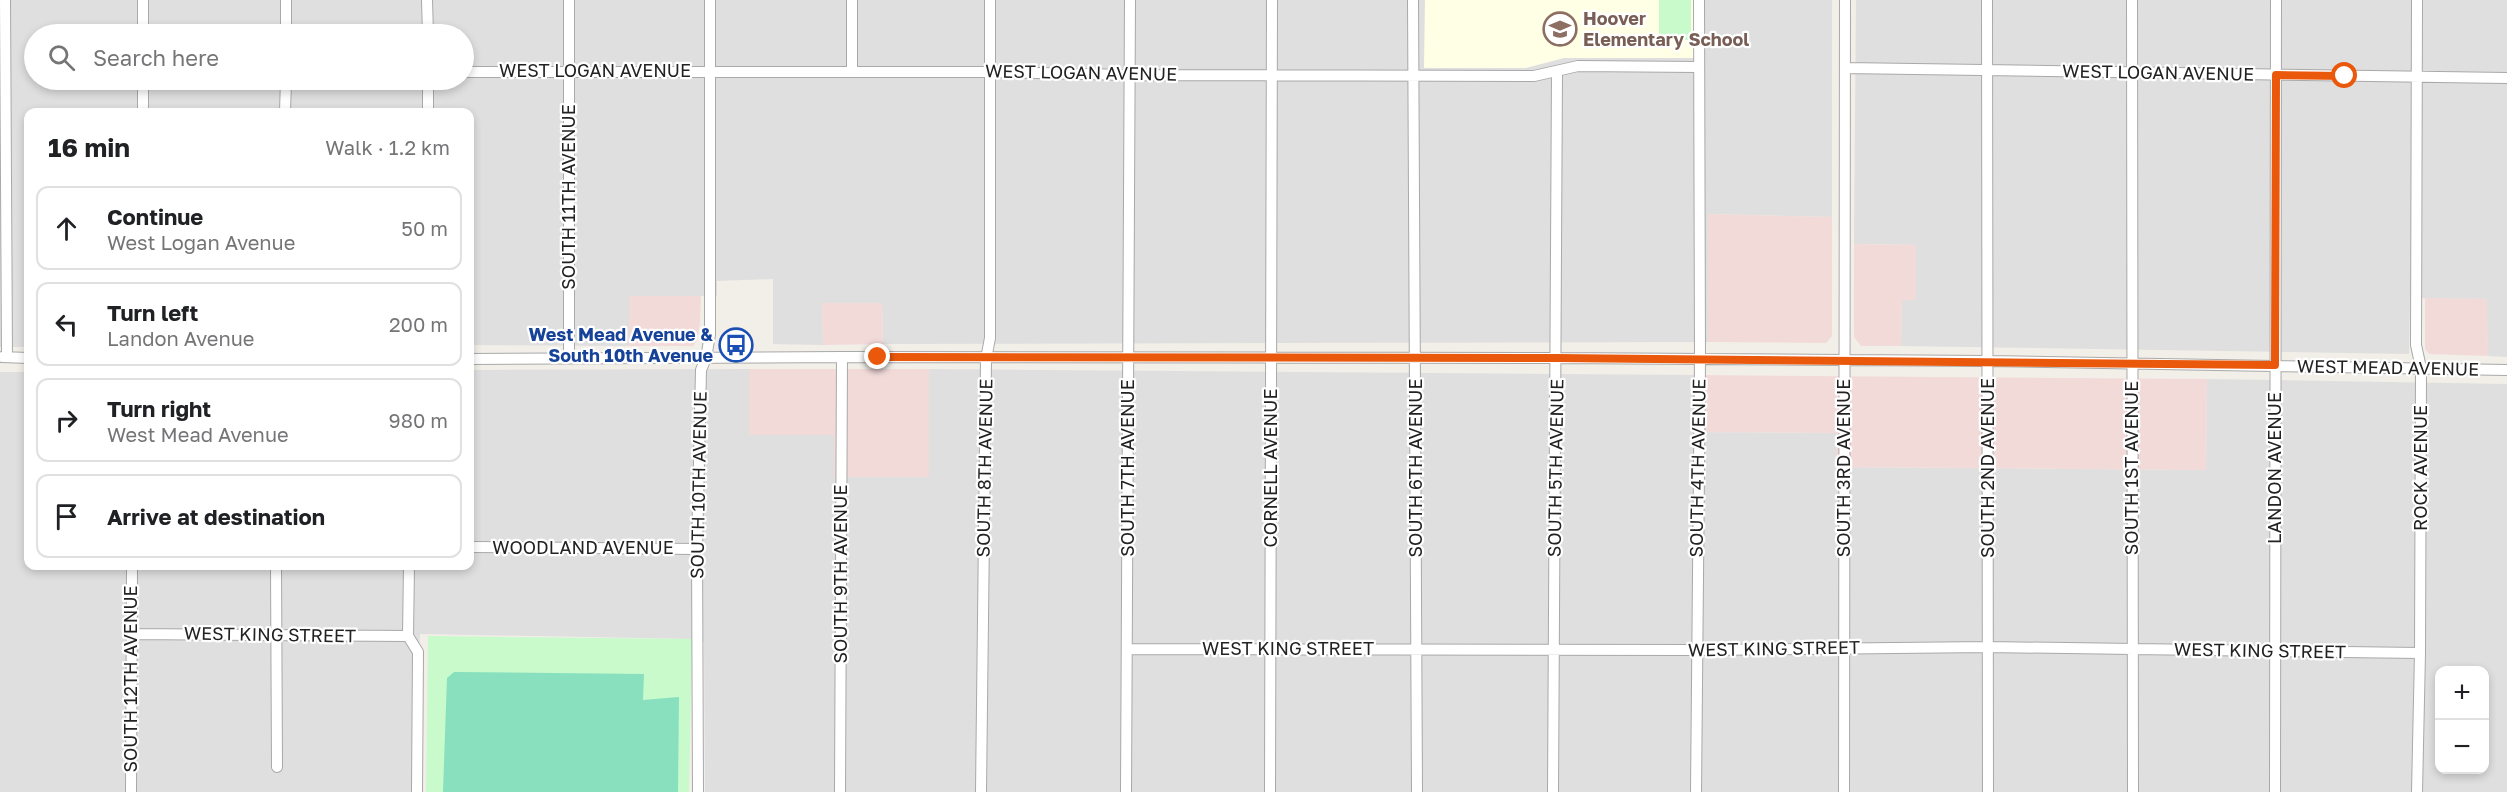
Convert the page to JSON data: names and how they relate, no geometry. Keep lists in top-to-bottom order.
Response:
{
  "streets": {
    "street": [
      "WEST LOGAN AVENUE",
      "SOUTH 11TH AVENUE",
      "WEST MEAD AVENUE",
      "SOUTH 8TH AVENUE",
      "SOUTH 7TH AVENUE",
      "CORNELL AVENUE",
      "SOUTH 6TH AVENUE",
      "SOUTH 5TH AVENUE",
      "SOUTH 4TH AVENUE",
      "SOUTH 3RD AVENUE",
      "SOUTH 2ND AVENUE",
      "SOUTH 1ST AVENUE",
      "LANDON AVENUE",
      "ROCK AVENUE",
      "SOUTH 10TH AVENUE",
      "WOODLAND AVENUE",
      "SOUTH 9TH AVENUE",
      "WEST KING STREET",
      "SOUTH 12TH AVENUE"
    ]
  },
  "crossings": [
    ["WEST LOGAN AVENUE", "SOUTH 11TH AVENUE"],
    ["WEST LOGAN AVENUE", "SOUTH 8TH AVENUE"],
    ["WEST LOGAN AVENUE", "SOUTH 7TH AVENUE"],
    ["WEST LOGAN AVENUE", "CORNELL AVENUE"],
    ["WEST LOGAN AVENUE", "SOUTH 6TH AVENUE"],
    ["WEST LOGAN AVENUE", "SOUTH 5TH AVENUE"],
    ["WEST LOGAN AVENUE", "SOUTH 4TH AVENUE"],
    ["WEST LOGAN AVENUE", "SOUTH 3RD AVENUE"],
    ["WEST LOGAN AVENUE", "SOUTH 2ND AVENUE"],
    ["WEST LOGAN AVENUE", "SOUTH 1ST AVENUE"],
    ["WEST LOGAN AVENUE", "LANDON AVENUE"],
    ["WEST LOGAN AVENUE", "ROCK AVENUE"],
    ["WEST LOGAN AVENUE", "SOUTH 10TH AVENUE"],
    ["SOUTH 11TH AVENUE", "WEST MEAD AVENUE"],
    ["WEST MEAD AVENUE", "SOUTH 8TH AVENUE"],
    ["WEST MEAD AVENUE", "SOUTH 7TH AVENUE"],
    ["WEST MEAD AVENUE", "CORNELL AVENUE"],
    ["WEST MEAD AVENUE", "SOUTH 6TH AVENUE"],
    ["WEST MEAD AVENUE", "SOUTH 5TH AVENUE"],
    ["WEST MEAD AVENUE", "SOUTH 4TH AVENUE"],
    ["WEST MEAD AVENUE", "SOUTH 3RD AVENUE"],
    ["WEST MEAD AVENUE", "SOUTH 2ND AVENUE"],
    ["WEST MEAD AVENUE", "SOUTH 1ST AVENUE"],
    ["WEST MEAD AVENUE", "LANDON AVENUE"],
    ["WEST MEAD AVENUE", "ROCK AVENUE"],
    ["WEST MEAD AVENUE", "SOUTH 10TH AVENUE"],
    ["WEST MEAD AVENUE", "SOUTH 9TH AVENUE"],
    ["SOUTH 7TH AVENUE", "WEST KING STREET"],
    ["CORNELL AVENUE", "WEST KING STREET"],
    ["SOUTH 6TH AVENUE", "WEST KING STREET"],
    ["SOUTH 5TH AVENUE", "WEST KING STREET"],
    ["SOUTH 4TH AVENUE", "WEST KING STREET"],
    ["SOUTH 3RD AVENUE", "WEST KING STREET"],
    ["SOUTH 2ND AVENUE", "WEST KING STREET"],
    ["SOUTH 1ST AVENUE", "WEST KING STREET"],
    ["LANDON AVENUE", "WEST KING STREET"],
    ["ROCK AVENUE", "WEST KING STREET"],
    ["SOUTH 10TH AVENUE", "WOODLAND AVENUE"],
    ["WEST KING STREET", "SOUTH 12TH AVENUE"]
  ],
  "places": {
    "school or university": ["Hoover Elementary School"],
    "bus stop": ["West Mead Avenue & South 10th Avenue"]
  },
  "page": {
    "search": "Search here",
    "heading": ["16 min", "Walk · 1.2 km"],
    "list": [
      ["Continue", "West Logan Avenue", "50 m"],
      ["Turn left", "Landon Avenue", "200 m"],
      ["Turn right", "West Mead Avenue", "980 m"],
      "Arrive at destination"
    ],
    "map_buttons": ["+", "−"]
  }
}
